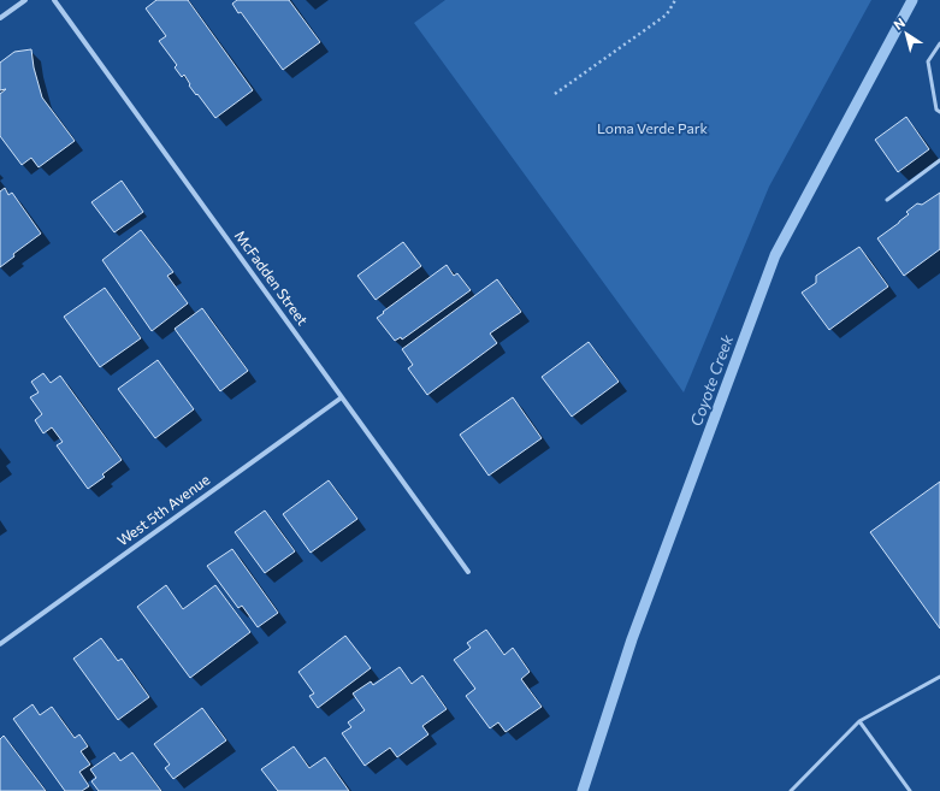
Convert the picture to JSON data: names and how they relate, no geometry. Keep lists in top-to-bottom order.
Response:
{
  "streets": {
    "street": ["McFadden Street", "West 5th Avenue"]
  },
  "crossings": [
    ["McFadden Street", "West 5th Avenue"]
  ],
  "water": ["Coyote Creek"],
  "parks": ["Loma Verde Park"],
  "north": "top left"
}
